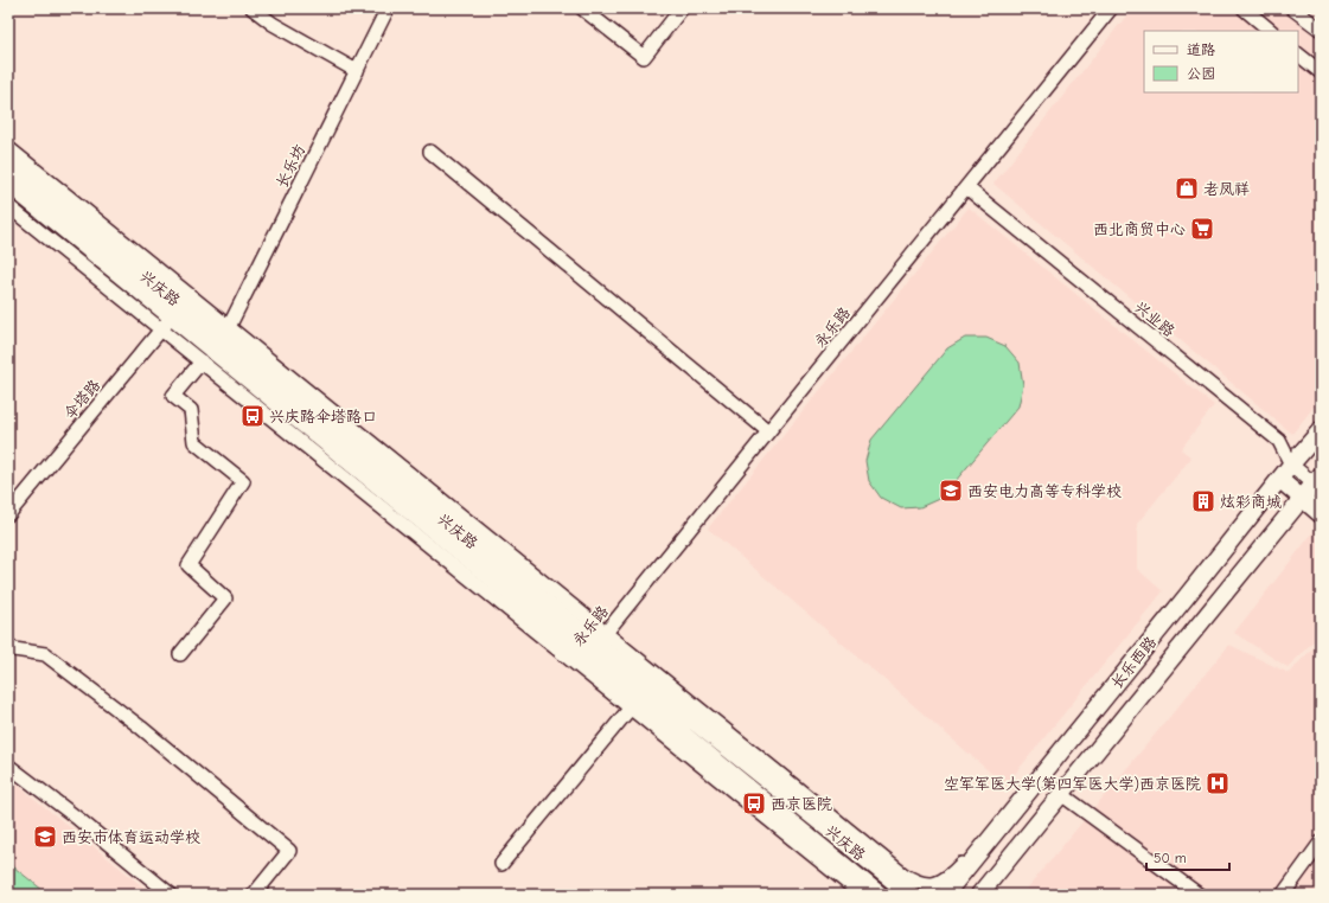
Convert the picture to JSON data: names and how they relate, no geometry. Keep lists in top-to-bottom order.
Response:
{
  "streets": {
    "main road": ["兴庆路", "长乐西路"],
    "street": [
      "长乐坊",
      "兴业路",
      "永乐路",
      "伞塔路"
    ]
  },
  "crossings": [
    ["长乐坊", "兴庆路"],
    ["兴庆路", "永乐路"],
    ["兴庆路", "伞塔路"],
    ["兴业路", "永乐路"],
    ["兴业路", "长乐西路"]
  ],
  "places": {
    "shop": ["老凤祥"],
    "supermarket": ["西北商贸中心"],
    "bus stop": ["兴庆路伞塔路口", "西京医院"],
    "school or university": ["西安电力高等专科学校", "西安市体育运动学校"],
    "building": ["炫彩商城"],
    "hospital": ["空军军医大学(第四军医大学)西京医院"]
  },
  "legend": ["道路", "公园"],
  "scale_bar": "50 m"
}
